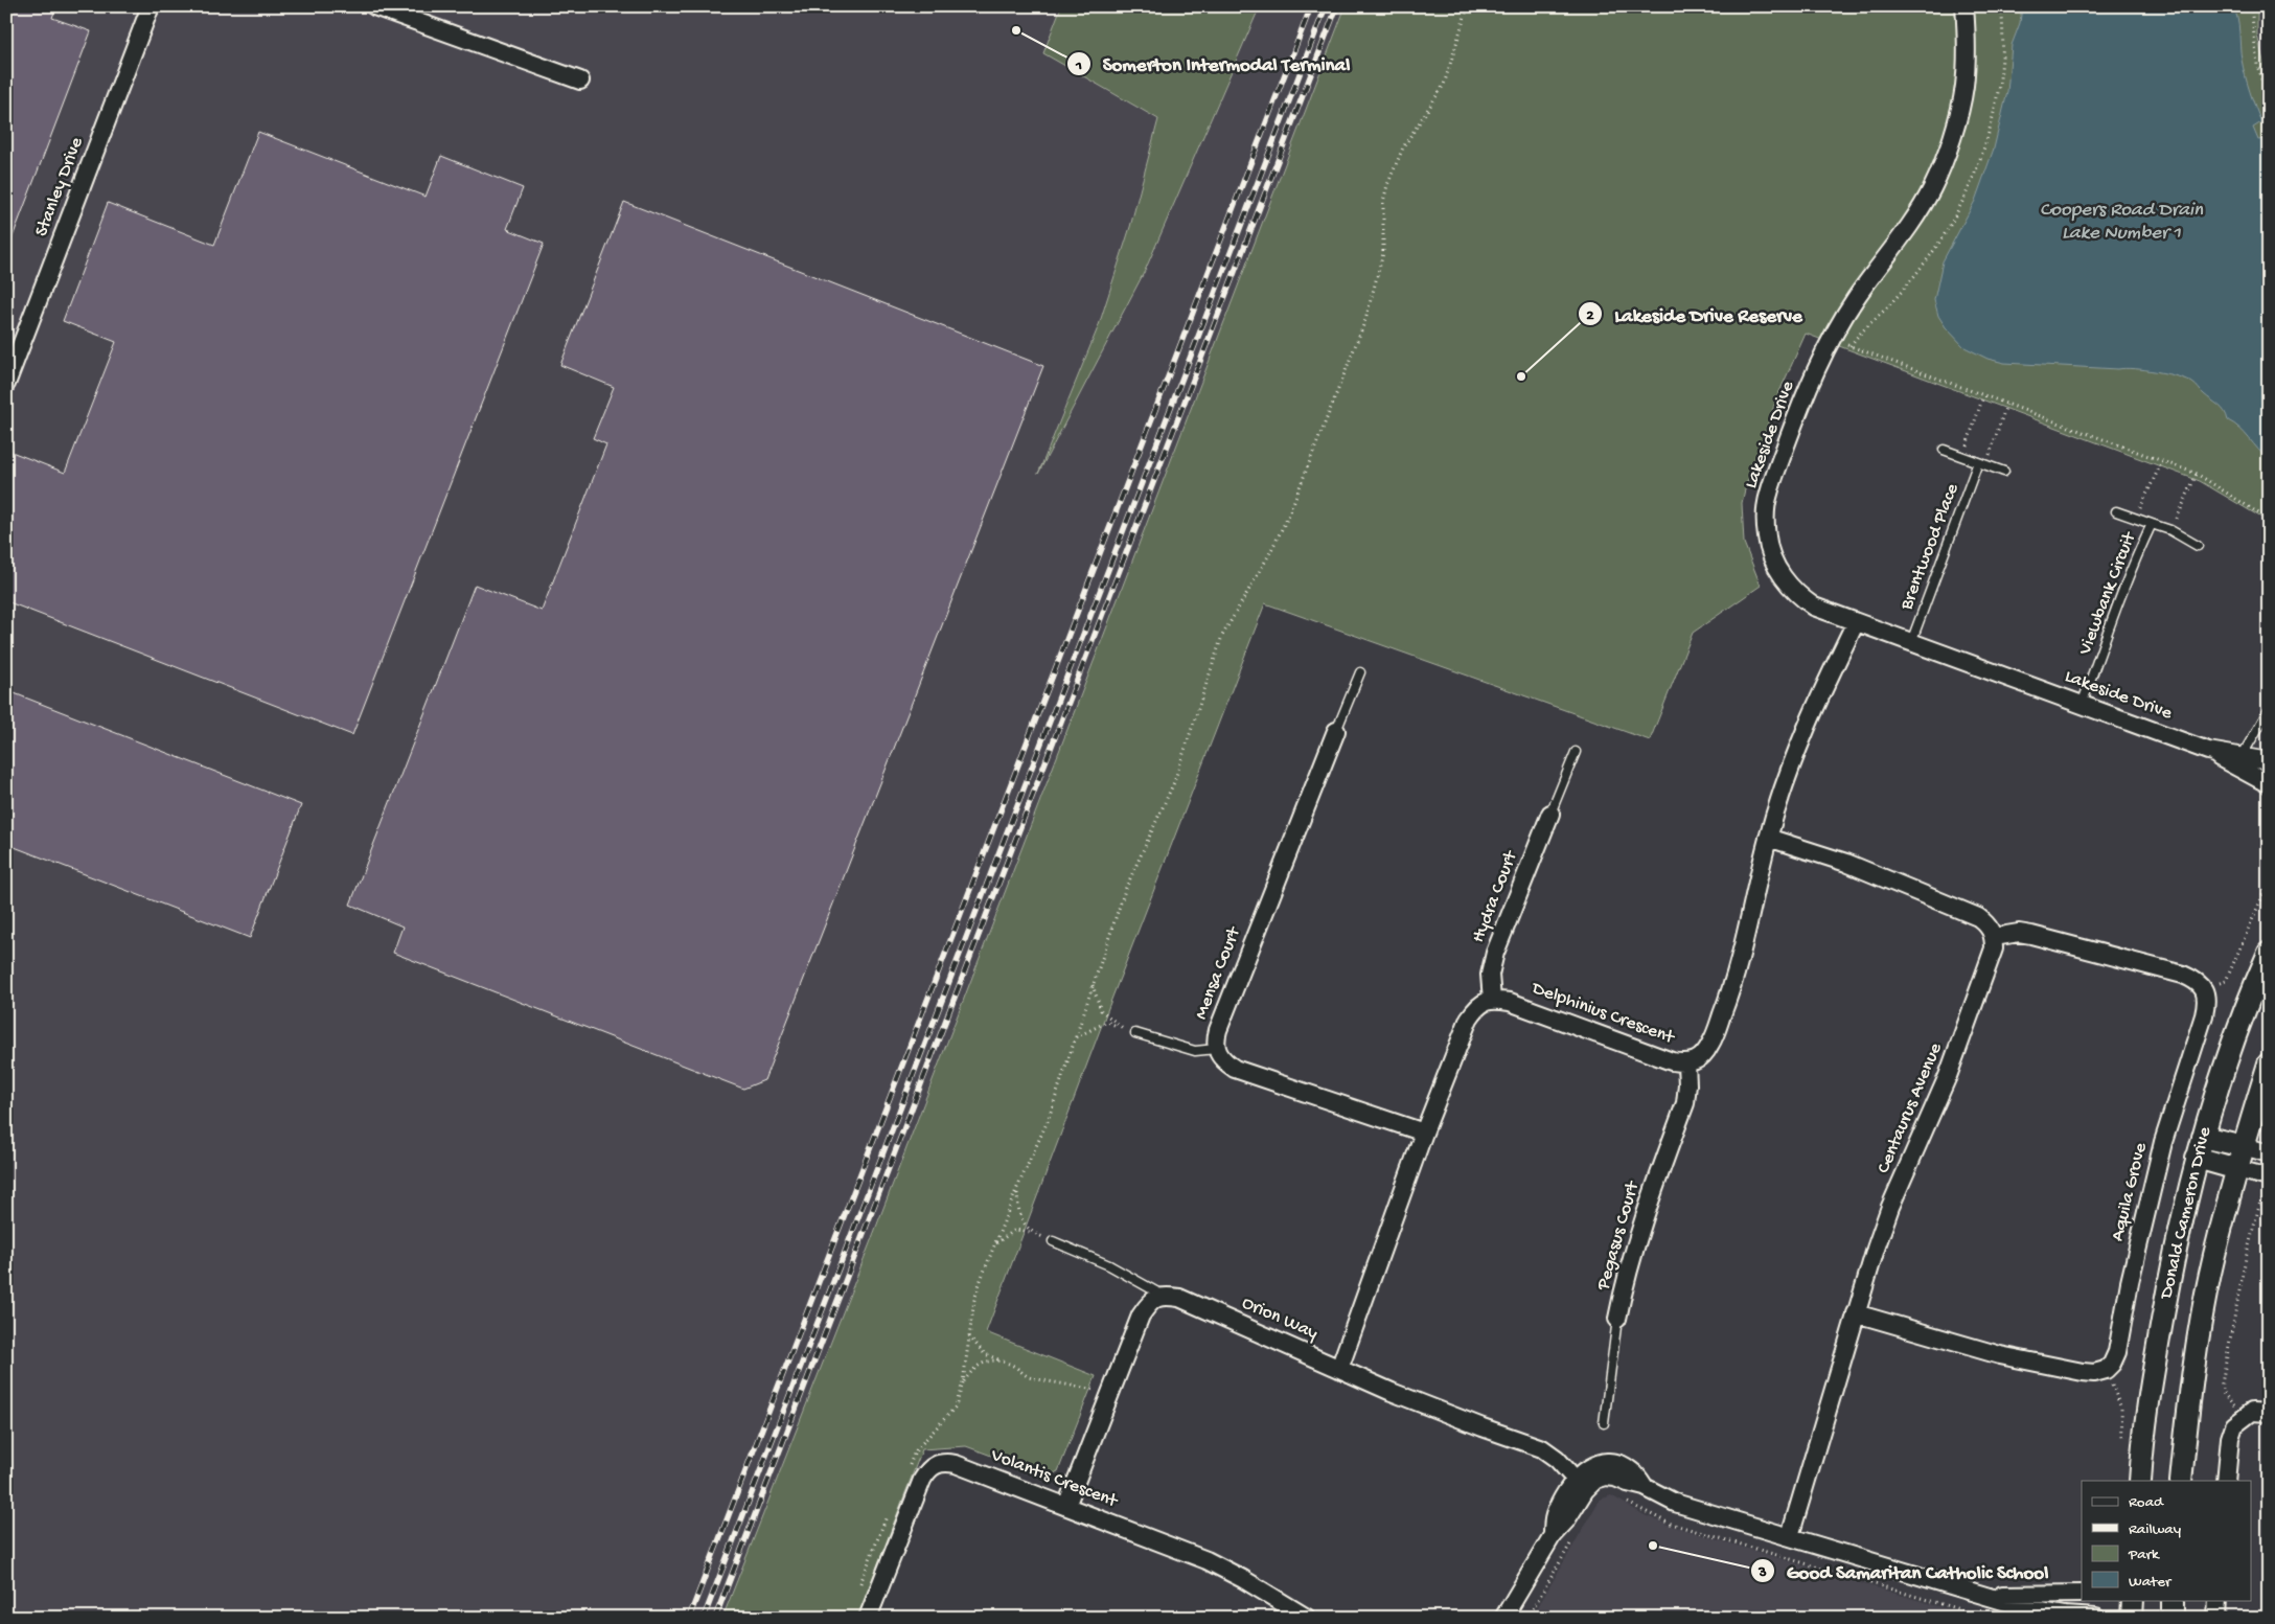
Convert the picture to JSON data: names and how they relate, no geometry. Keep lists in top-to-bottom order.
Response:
{
  "streets": {
    "street": [
      "Stanley Drive",
      "Lakeside Drive",
      "Hydra Court",
      "Mensa Court",
      "Delphinius Crescent",
      "Centaurus Avenue",
      "Aquila Grove",
      "Donald Cameron Drive",
      "Pegasus Court",
      "Orion Way",
      "Volantis Crescent"
    ],
    "lane": ["Brentwood Place", "Viewbank Circuit"]
  },
  "crossings": [
    ["Lakeside Drive", "Brentwood Place"],
    ["Lakeside Drive", "Viewbank Circuit"],
    ["Lakeside Drive", "Delphinius Crescent"],
    ["Hydra Court", "Delphinius Crescent"],
    ["Delphinius Crescent", "Pegasus Court"],
    ["Centaurus Avenue", "Aquila Grove"]
  ],
  "water": ["Coopers Road Drain Lake Number 1"],
  "places": ["Somerton Intermodal Terminal", "Lakeside Drive Reserve", "Good Samaritan Catholic School"],
  "legend": [
    "Road",
    "Railway",
    "Park",
    "Water"
  ]
}
